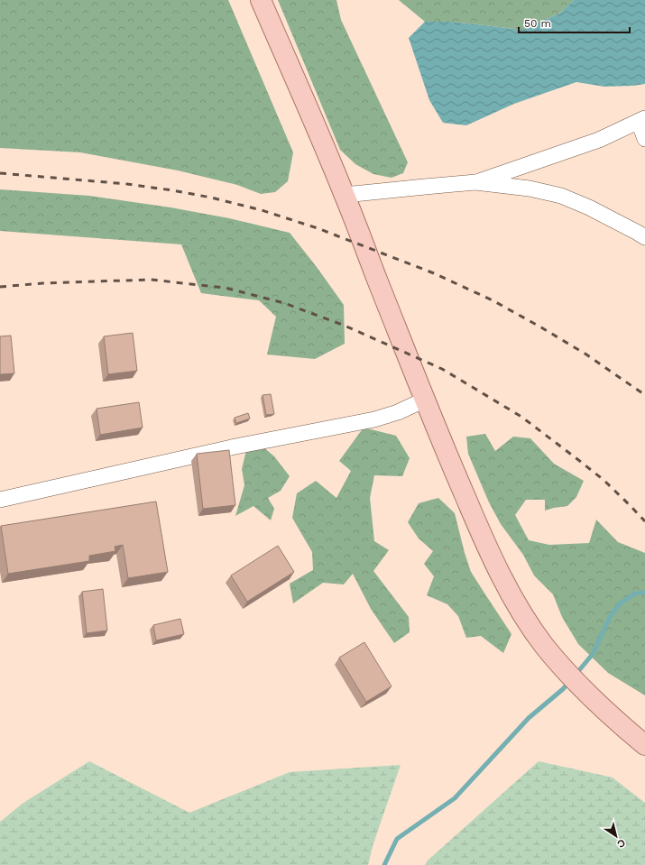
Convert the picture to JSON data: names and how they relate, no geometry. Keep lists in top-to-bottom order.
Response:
{
  "scale_bar": "50 m",
  "north": "bottom right"
}
